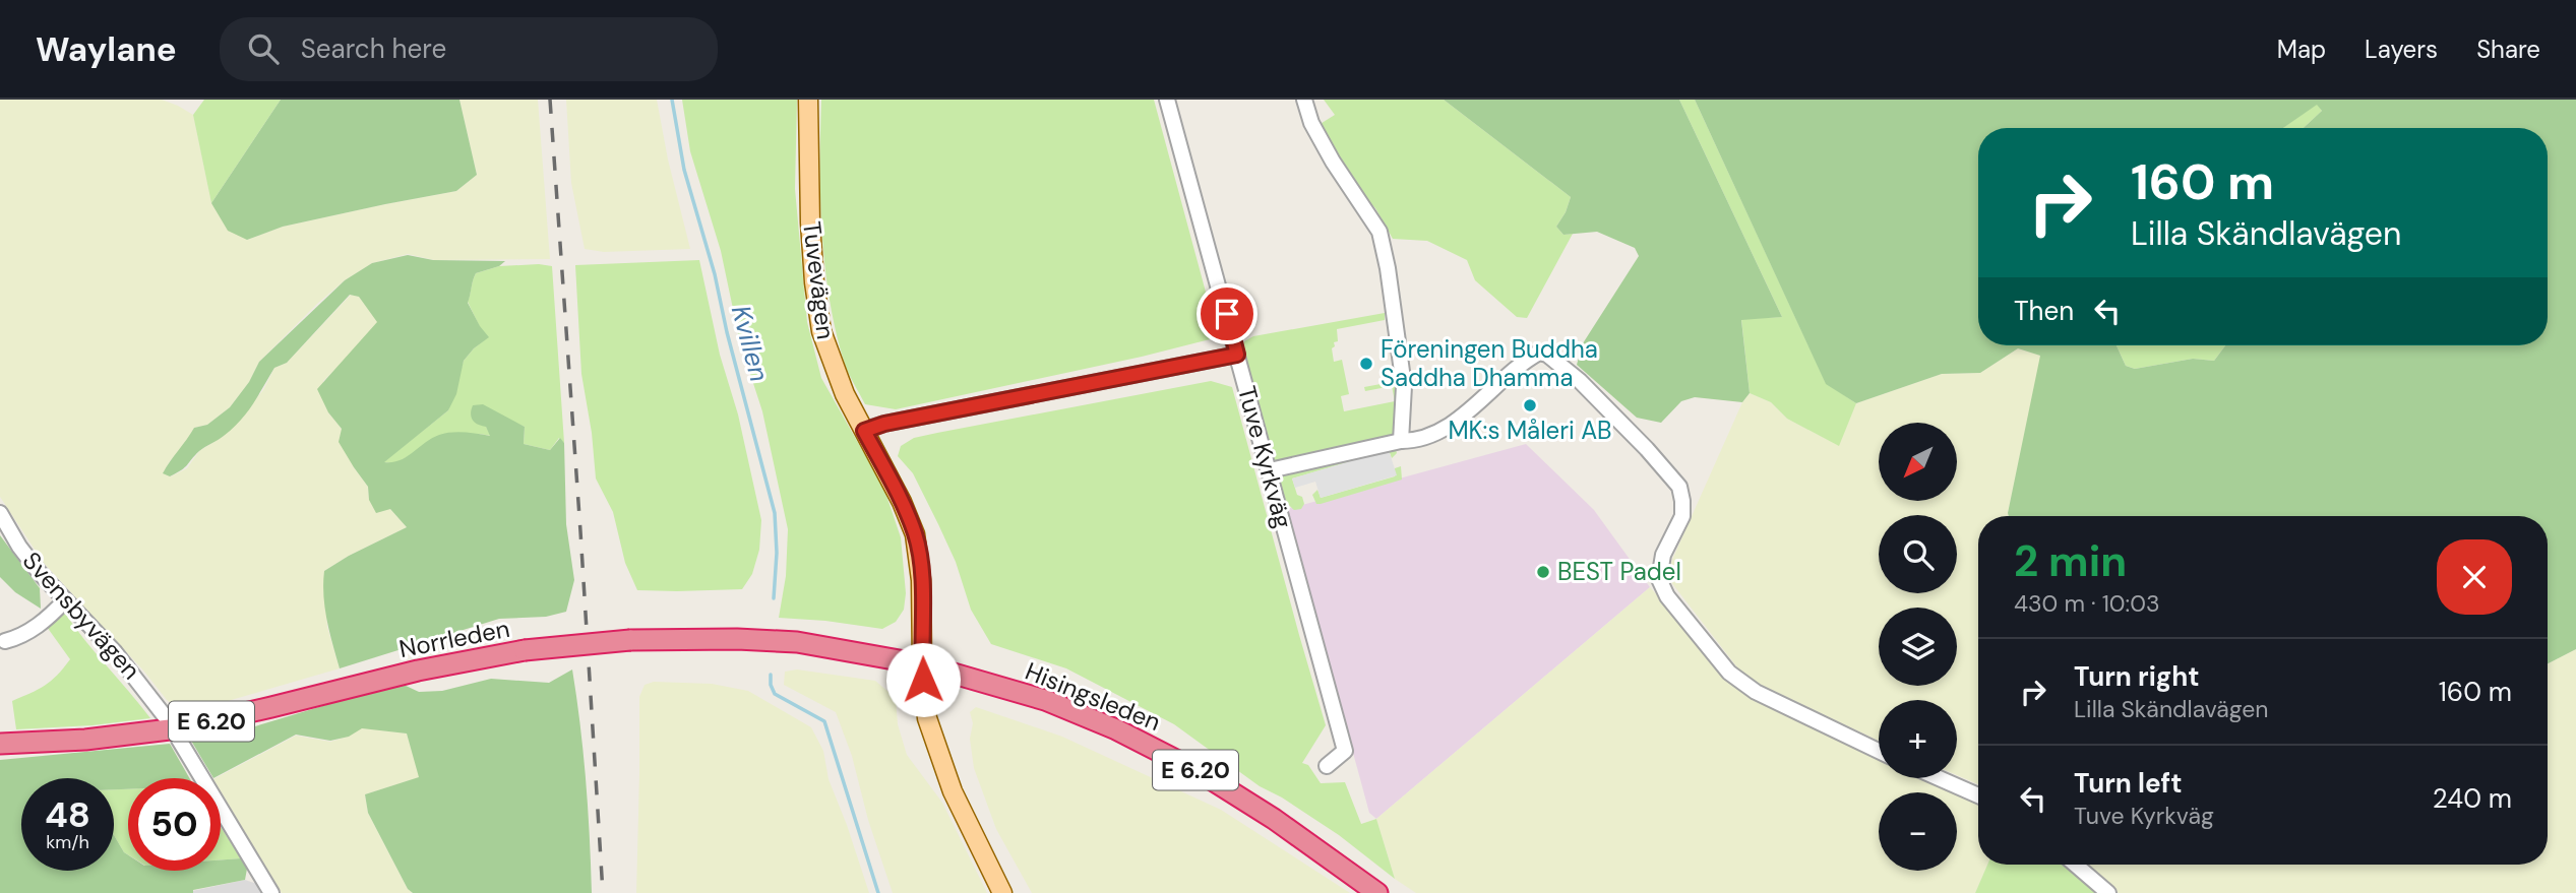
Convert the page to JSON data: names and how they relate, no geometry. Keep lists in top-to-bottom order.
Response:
{
  "streets": {
    "highway": ["Norrleden", "Hisingsleden", "E 6.20"],
    "main road": ["Tuvevägen"],
    "street": ["Tuve Kyrkväg", "Svensbyvägen"]
  },
  "crossings": [
    ["Tuvevägen", "Norrleden"],
    ["Tuvevägen", "Hisingsleden"],
    ["Norrleden", "Hisingsleden"]
  ],
  "water": ["Kvillen"],
  "places": ["Föreningen Buddha Saddha Dhamma", "MK:s Måleri AB", "BEST Padel"],
  "north": "bottom left",
  "page": {
    "header": "Waylane",
    "search": "Search here",
    "nav": ["Map", "Layers", "Share"],
    "turn": ["160 m", "Lilla Skändlavägen"],
    "then": "Then",
    "map_buttons": ["+", "−"],
    "heading": ["2 min", "430 m · 10:03"],
    "list": [
      {
        "name": "Turn right",
        "note": "Lilla Skändlavägen",
        "value": "160 m"
      },
      {
        "name": "Turn left",
        "note": "Tuve Kyrkväg",
        "value": "240 m"
      }
    ],
    "speed": "48 km/h",
    "limit": "50"
  }
}
